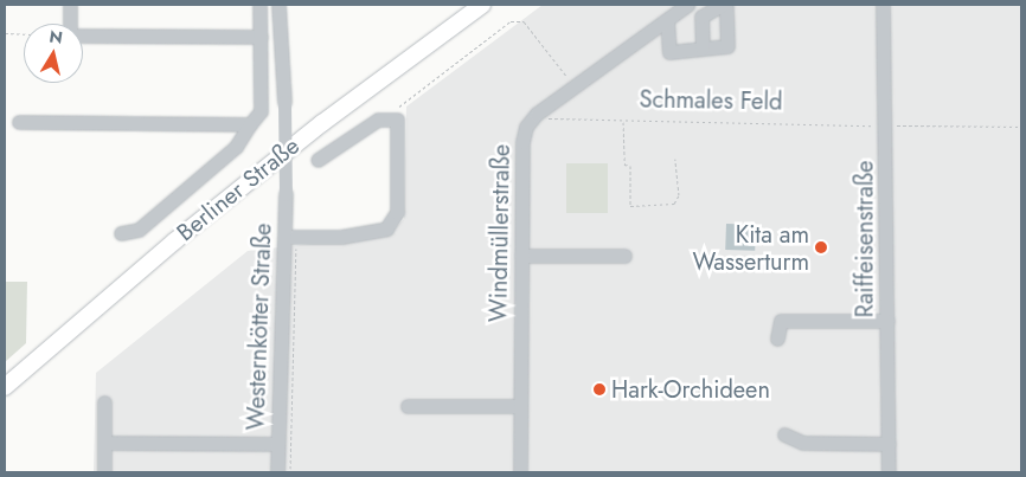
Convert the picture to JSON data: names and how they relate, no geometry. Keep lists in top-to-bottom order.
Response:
{
  "streets": {
    "main road": ["Berliner Straße"],
    "street": ["Windmüllerstraße", "Raiffeisenstraße", "Westernkötter Straße"],
    "path": ["Schmales Feld"]
  },
  "crossings": [
    ["Schmales Feld", "Windmüllerstraße"],
    ["Schmales Feld", "Raiffeisenstraße"]
  ],
  "places": ["Kita am Wasserturm", "Hark-Orchideen"],
  "north": "top"
}
